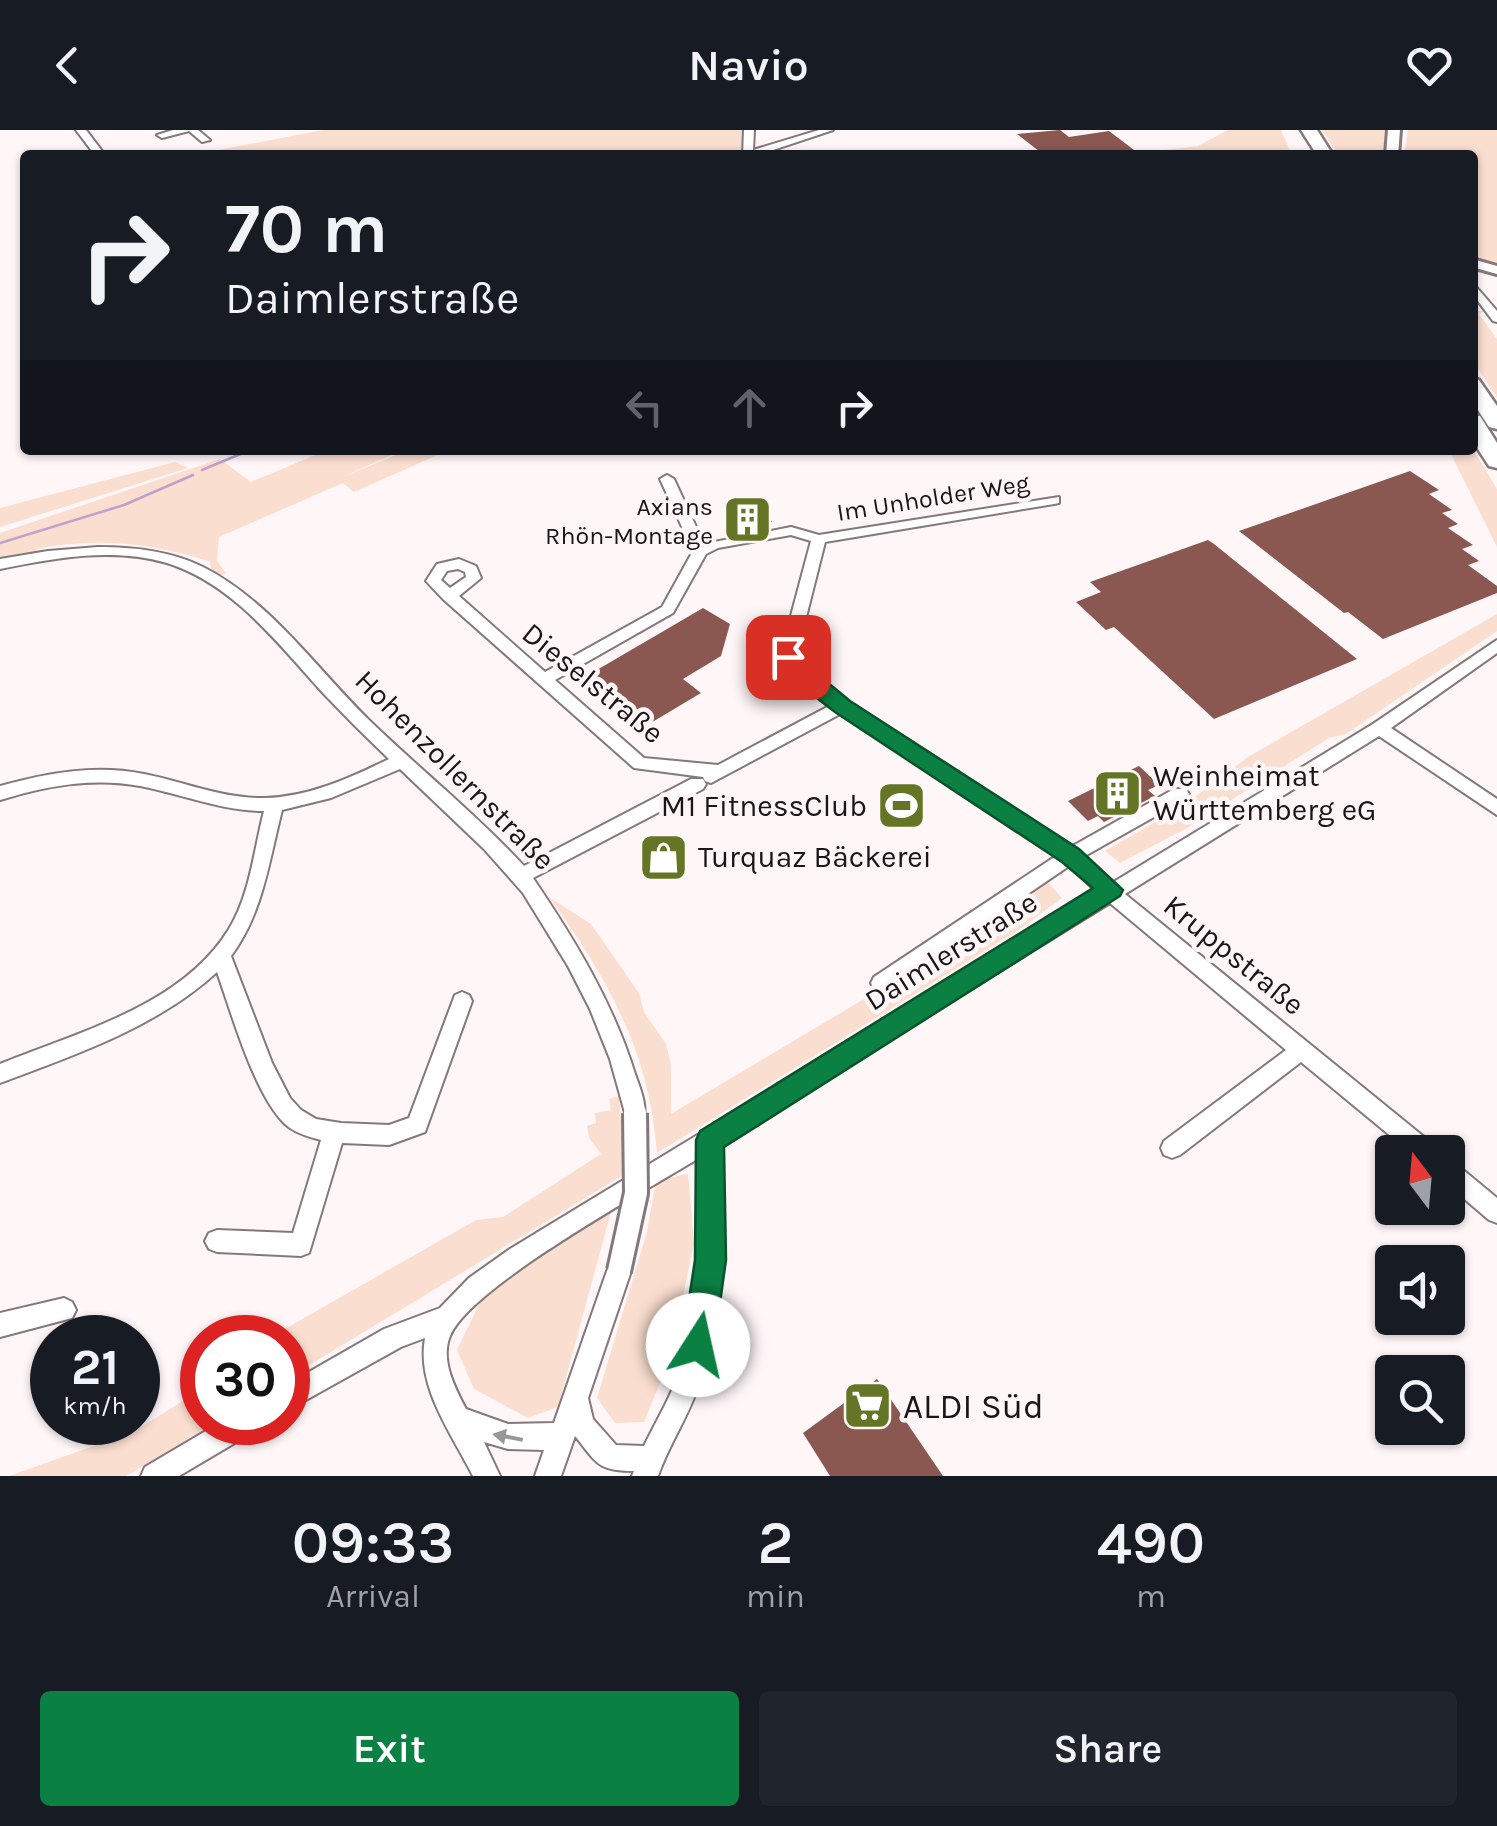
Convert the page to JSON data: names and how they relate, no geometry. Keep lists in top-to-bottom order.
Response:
{
  "streets": {
    "street": [
      "Im Unholder Weg",
      "Dieselstraße",
      "Hohenzollernstraße",
      "Daimlerstraße",
      "Kruppstraße"
    ]
  },
  "crossings": [
    ["Im Unholder Weg", "Kruppstraße"],
    ["Daimlerstraße", "Kruppstraße"]
  ],
  "places": {
    "building": ["Axians Rhön-Montage", "Weinheimat Württemberg eG"],
    "sports": ["M1 FitnessClub"],
    "shop": ["Turquaz Bäckerei"],
    "supermarket": ["ALDI Süd"]
  },
  "north": "top",
  "page": {
    "header": "Navio",
    "turn": ["70 m", "Daimlerstraße"],
    "speed": "21 km/h",
    "limit": "30",
    "eta": [
      "09:33",
      "Arrival",
      "2",
      "min",
      "490",
      "m"
    ],
    "buttons": ["Exit", "Share"]
  }
}
